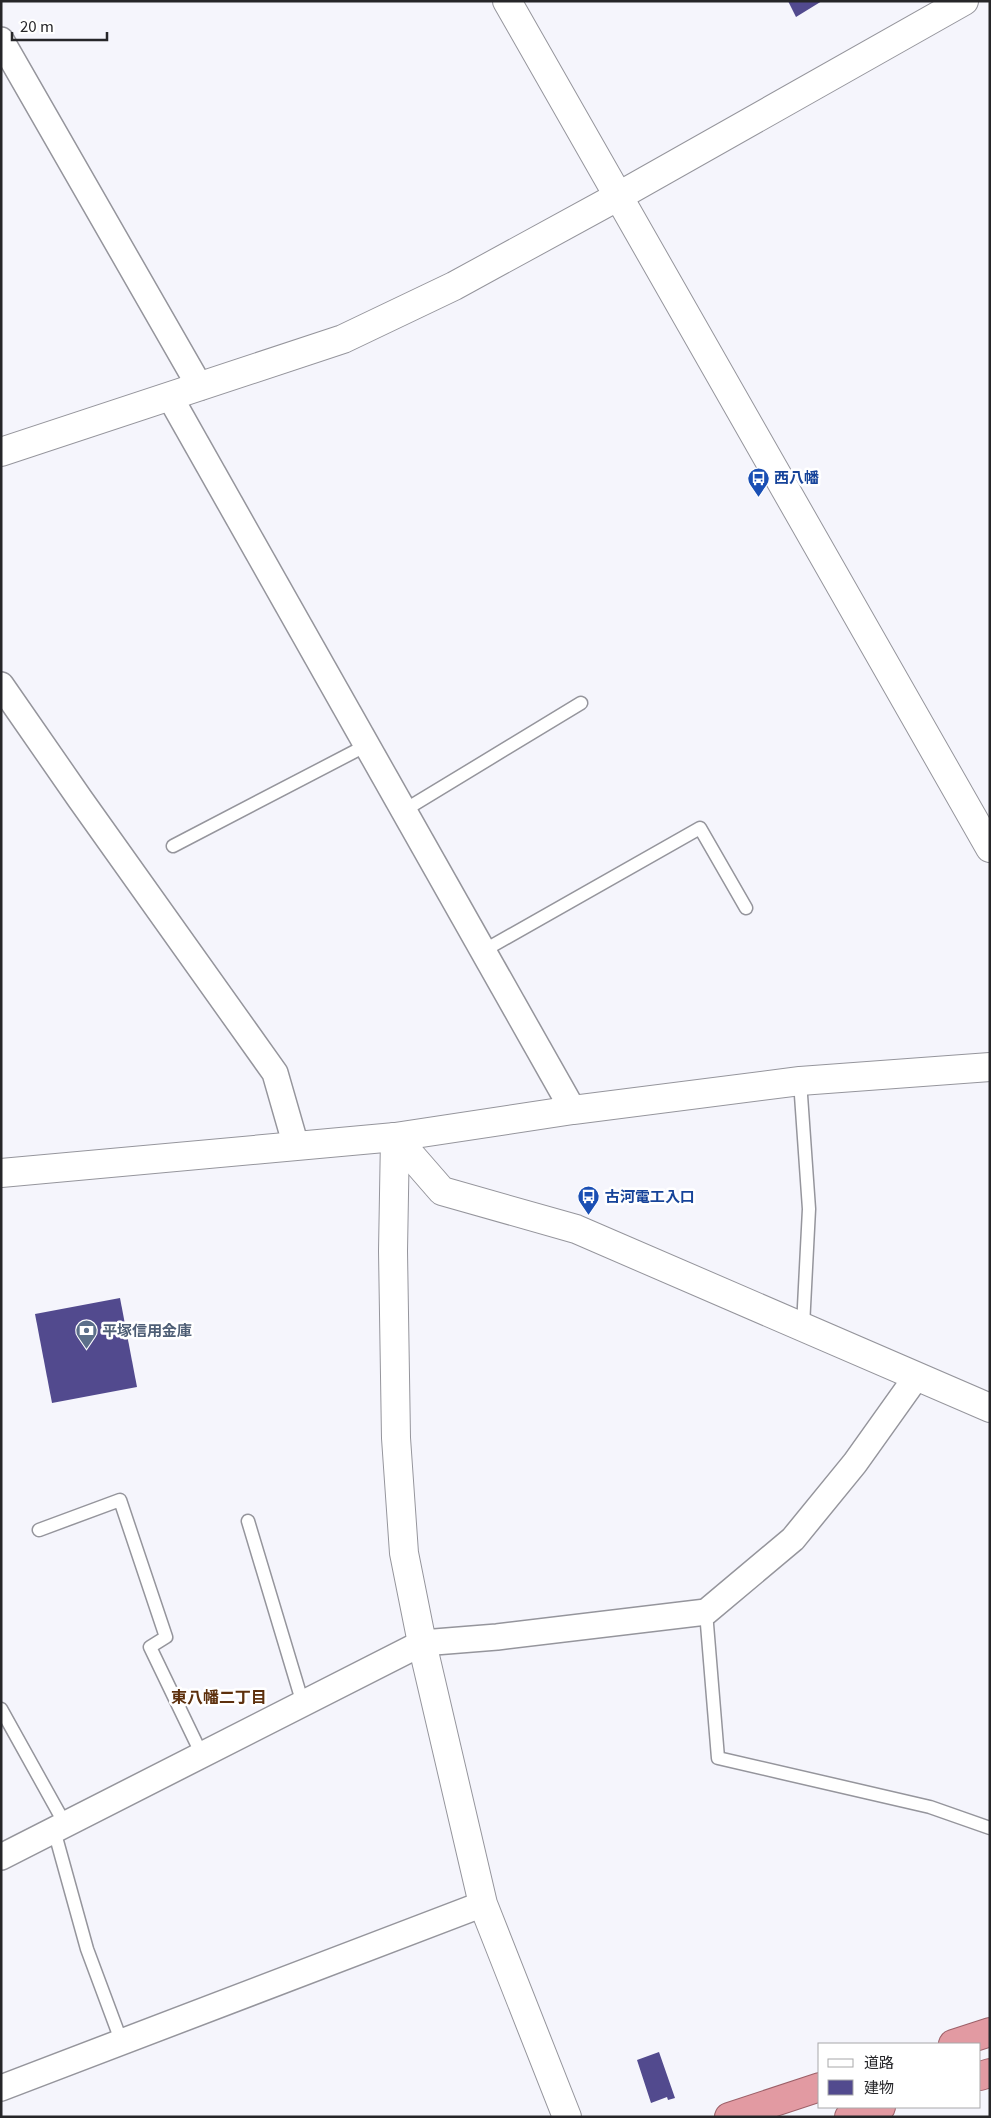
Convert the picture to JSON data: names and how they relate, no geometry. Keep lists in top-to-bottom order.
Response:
{
  "districts": ["東八幡二丁目"],
  "places": {
    "bus stop": ["西八幡", "古河電工入口"],
    "bank": ["平塚信用金庫"]
  },
  "legend": ["道路", "建物"],
  "scale_bar": "20 m"
}
